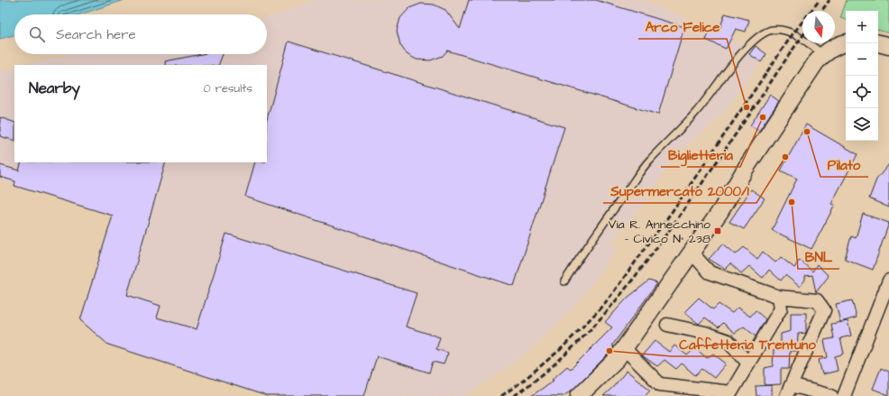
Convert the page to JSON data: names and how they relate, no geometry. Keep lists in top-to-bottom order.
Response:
{
  "places": {
    "other": [
      "Arco Felice",
      "Biglietteria",
      "Pilato",
      "Supermercato 2000/1",
      "BNL",
      "Caffetteria Trentuno"
    ],
    "transit": ["Via R. Annecchino - Civico N° 238"]
  },
  "north": "bottom",
  "page": {
    "map_buttons": ["+", "−"],
    "search": "Search here",
    "heading": ["Nearby", "0 results"]
  }
}
